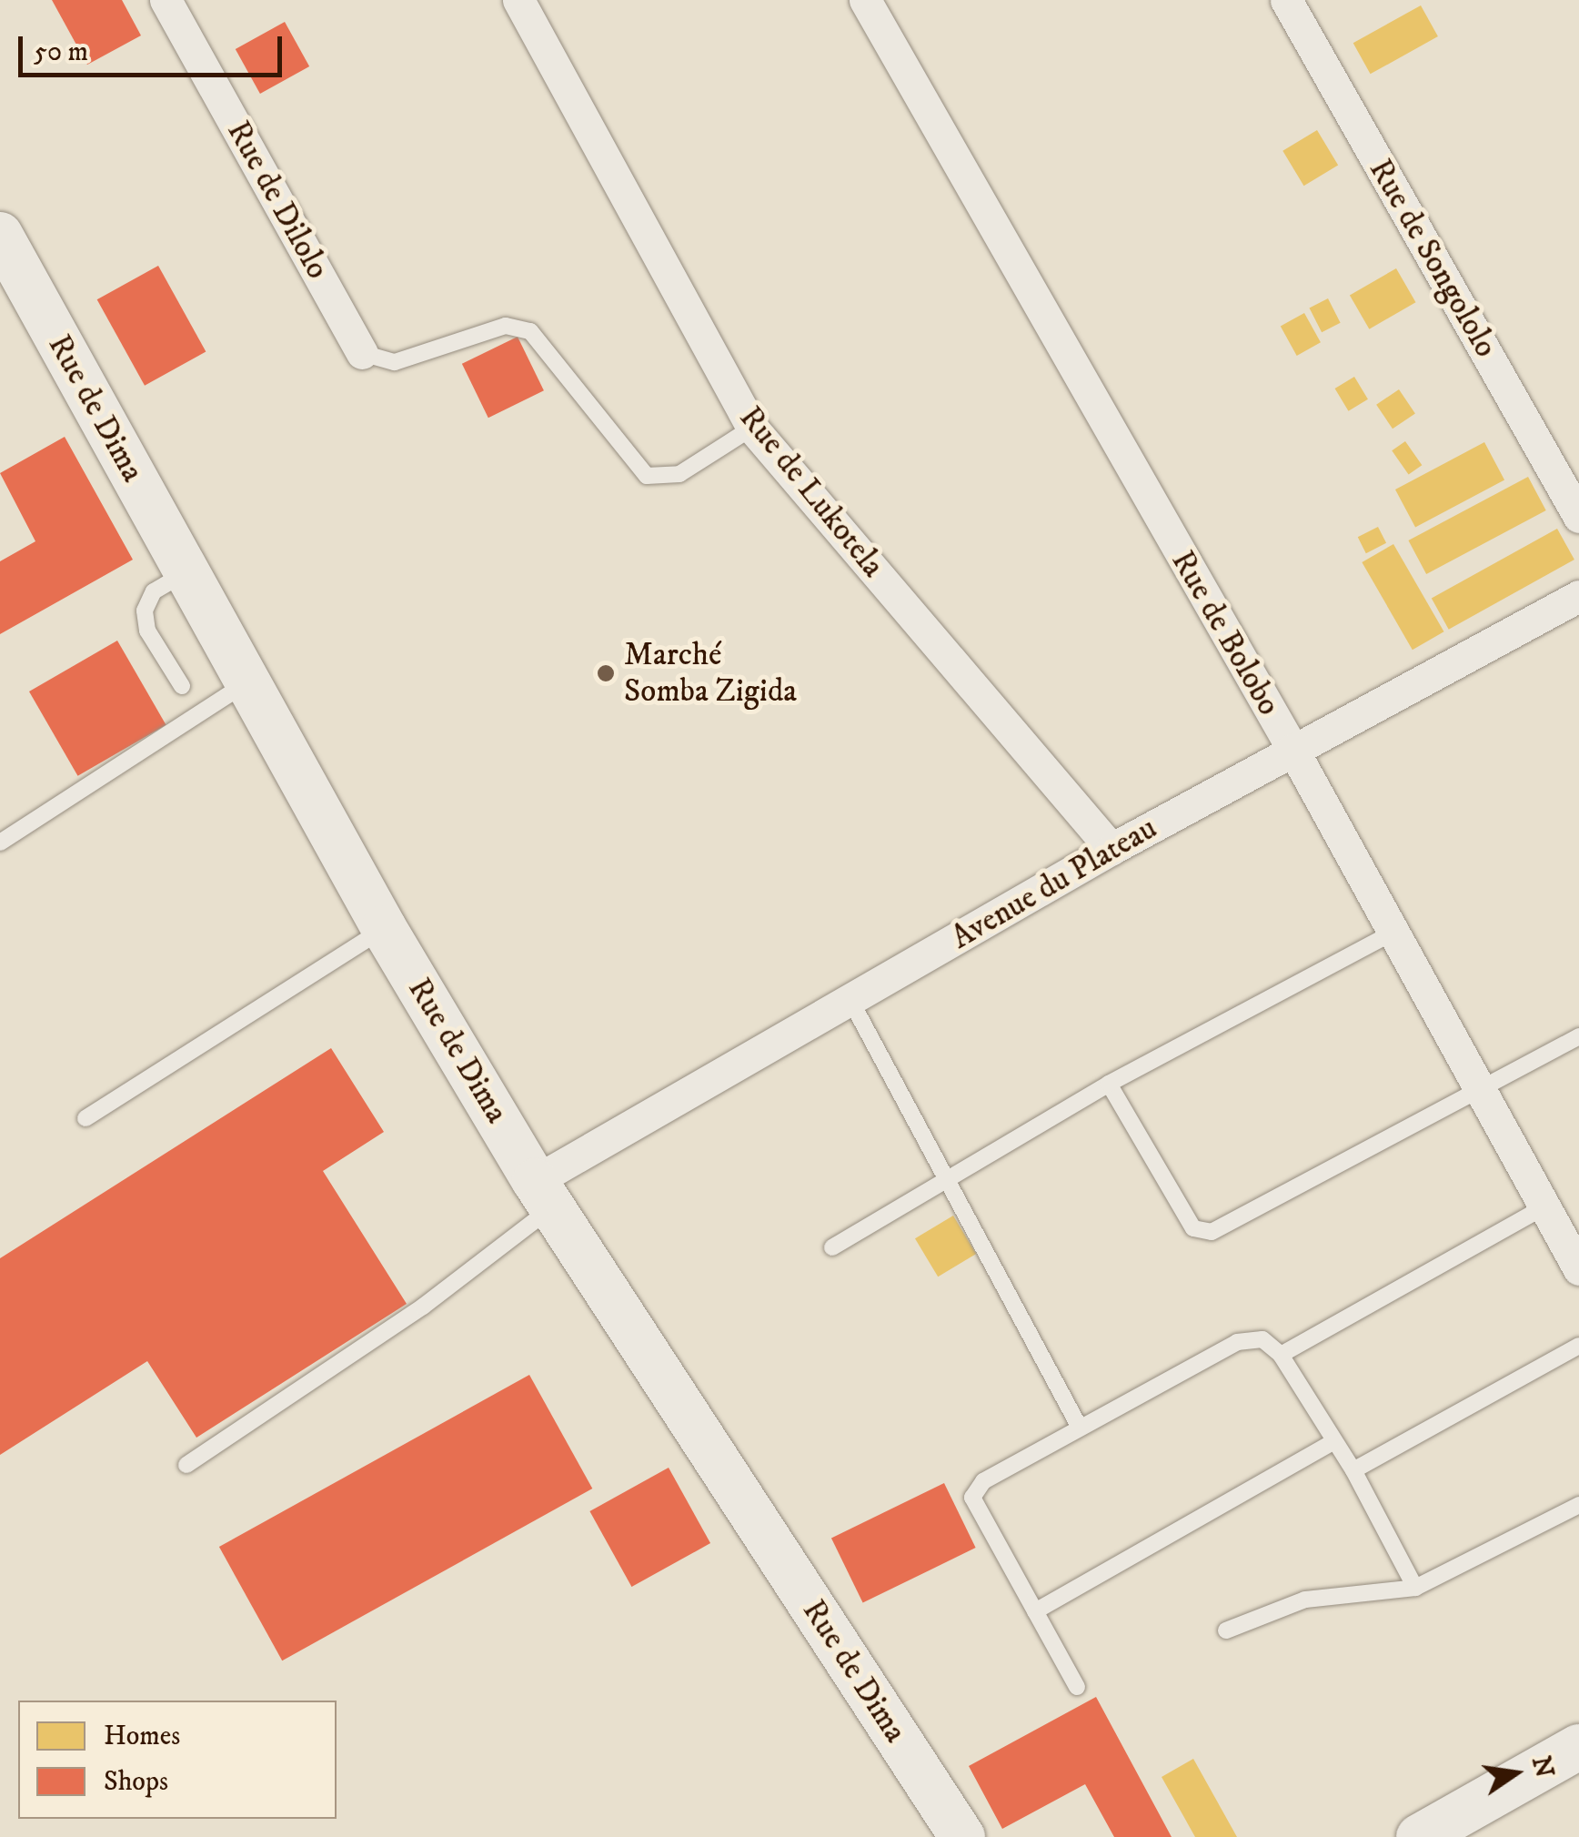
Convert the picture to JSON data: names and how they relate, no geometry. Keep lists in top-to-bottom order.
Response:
{
  "streets": {
    "street": [
      "Rue de Dilolo",
      "Rue de Songololo",
      "Rue de Dima",
      "Rue de Lukotela",
      "Rue de Bolobo",
      "Avenue du Plateau"
    ]
  },
  "crossings": [
    ["Rue de Dima", "Avenue du Plateau"],
    ["Rue de Lukotela", "Avenue du Plateau"],
    ["Rue de Bolobo", "Avenue du Plateau"]
  ],
  "places": ["Marché Somba Zigida"],
  "legend": ["Homes", "Shops"],
  "scale_bar": "50 m",
  "north": "right"
}
